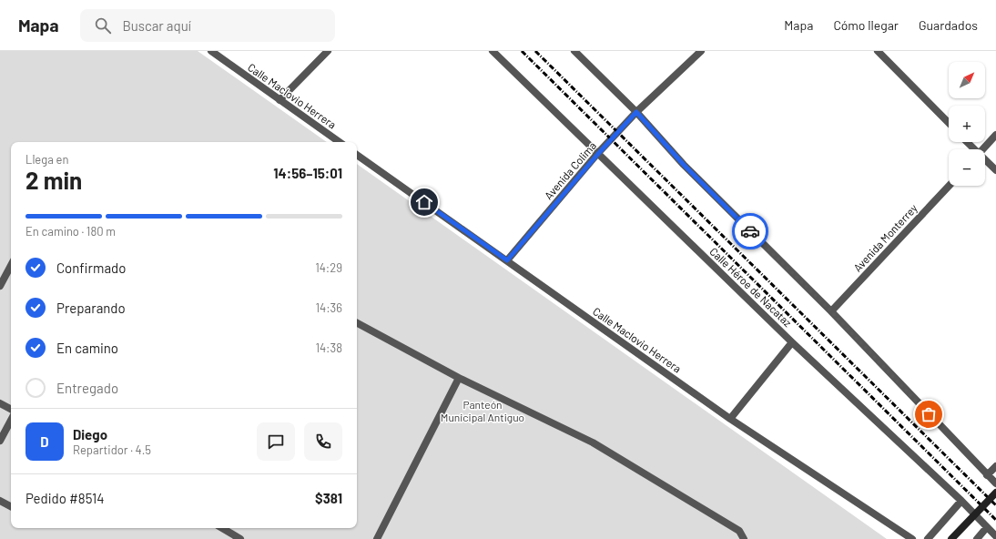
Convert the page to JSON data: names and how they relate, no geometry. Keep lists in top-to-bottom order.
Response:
{
  "streets": {
    "street": [
      "Calle Maclovio Herrera",
      "Avenida Colima",
      "Avenida Monterrey",
      "Calle Héroe de Nacataz"
    ]
  },
  "crossings": [
    ["Calle Maclovio Herrera", "Avenida Colima"],
    ["Avenida Colima", "Calle Héroe de Nacataz"]
  ],
  "parks": ["Panteón Municipal Antiguo"],
  "north": "top right",
  "page": {
    "header": "Mapa",
    "search": "Buscar aquí",
    "nav": ["Mapa", "Cómo llegar", "Guardados"],
    "map_buttons": ["+", "−"],
    "heading": ["2 min", "Llega en", "14:56–15:01"],
    "panel": [
      "Diego",
      "Repartidor · 4.5",
      "Pedido #8514",
      "$381"
    ],
    "bar": "En camino · 180 m",
    "list": [
      ["Confirmado", "14:29"],
      ["Preparando", "14:36"],
      ["En camino", "14:38"],
      "Entregado"
    ],
    "round": "D"
  }
}
